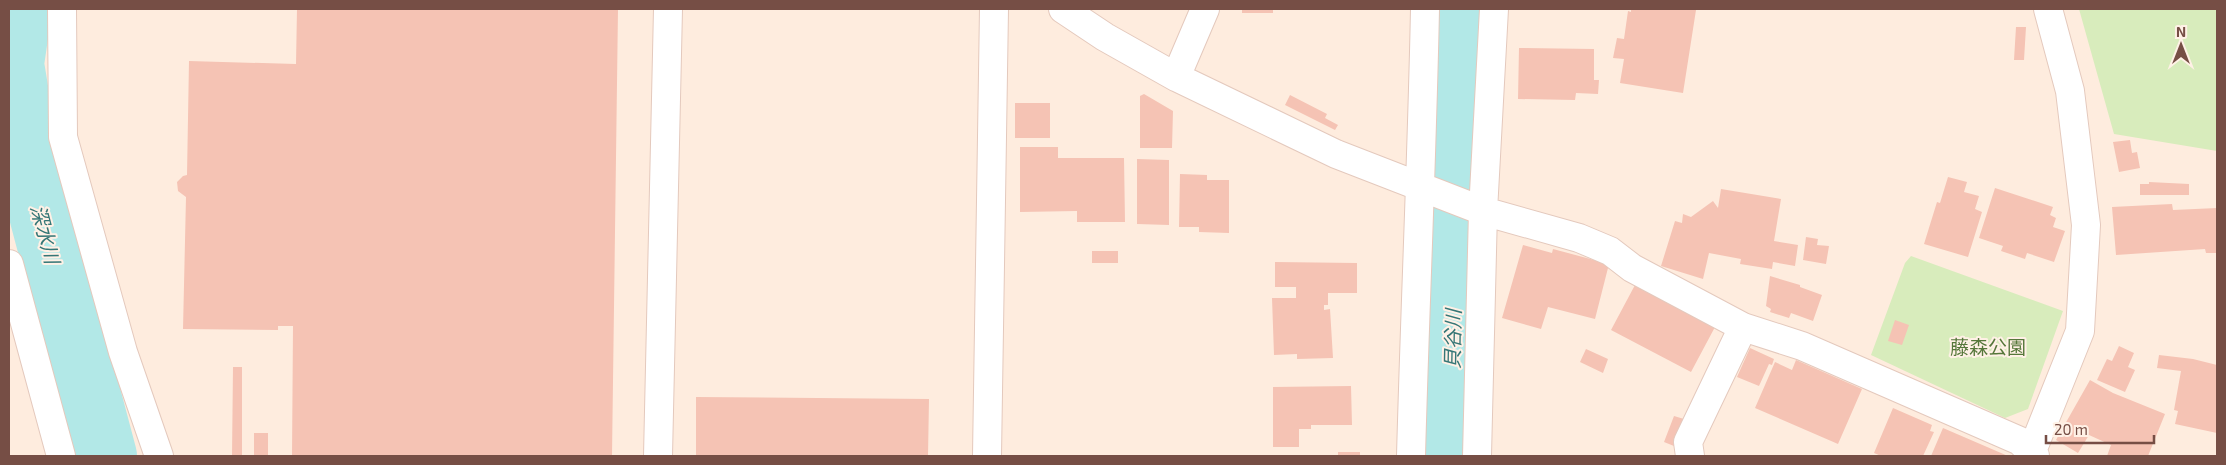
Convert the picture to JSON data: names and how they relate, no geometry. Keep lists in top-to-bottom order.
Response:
{
  "water": ["深水川", "貝谷川"],
  "parks": ["藤森公園"],
  "scale_bar": "20 m",
  "north": "top"
}
